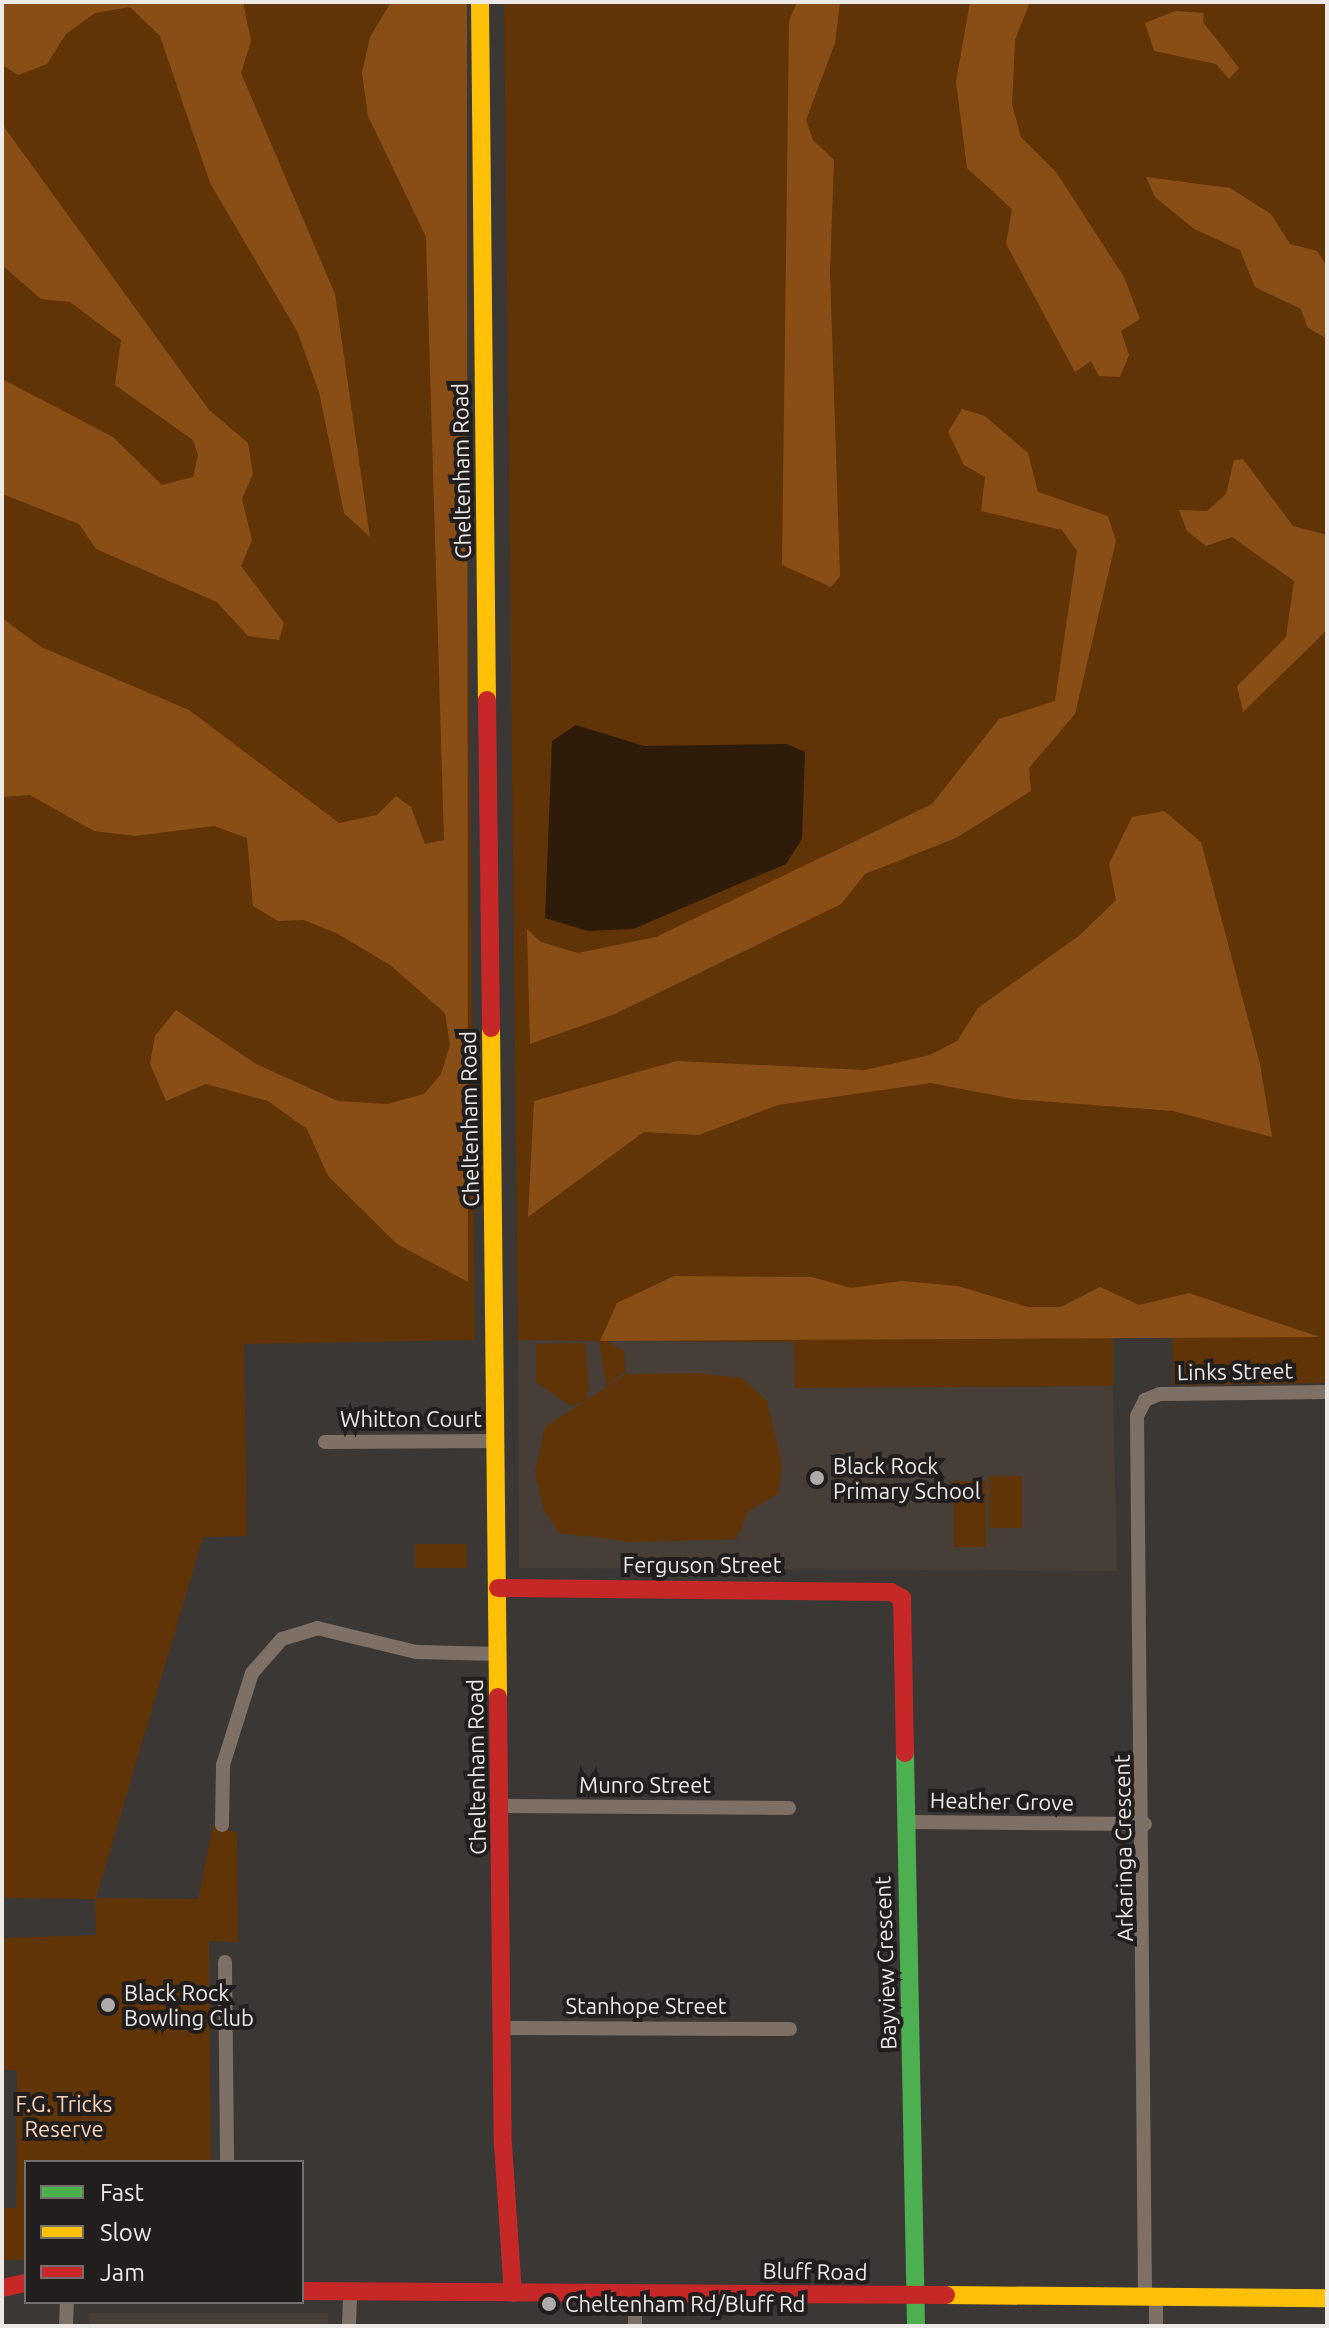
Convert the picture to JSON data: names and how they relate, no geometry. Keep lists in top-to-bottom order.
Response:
{
  "streets": {
    "street": [
      "Cheltenham Road",
      "Links Street",
      "Whitton Court",
      "Ferguson Street",
      "Munro Street",
      "Heather Grove",
      "Arkaringa Crescent",
      "Bayview Crescent",
      "Stanhope Street",
      "Bluff Road"
    ]
  },
  "crossings": [
    ["Cheltenham Road", "Whitton Court"],
    ["Cheltenham Road", "Ferguson Street"],
    ["Cheltenham Road", "Munro Street"],
    ["Cheltenham Road", "Stanhope Street"],
    ["Cheltenham Road", "Bluff Road"],
    ["Links Street", "Arkaringa Crescent"],
    ["Ferguson Street", "Bayview Crescent"],
    ["Heather Grove", "Arkaringa Crescent"],
    ["Heather Grove", "Bayview Crescent"],
    ["Arkaringa Crescent", "Bluff Road"],
    ["Bayview Crescent", "Bluff Road"]
  ],
  "parks": ["F.G. Tricks Reserve"],
  "places": ["Black Rock Primary School", "Black Rock Bowling Club", "Cheltenham Rd/Bluff Rd"],
  "legend": ["Fast", "Slow", "Jam"]
}
